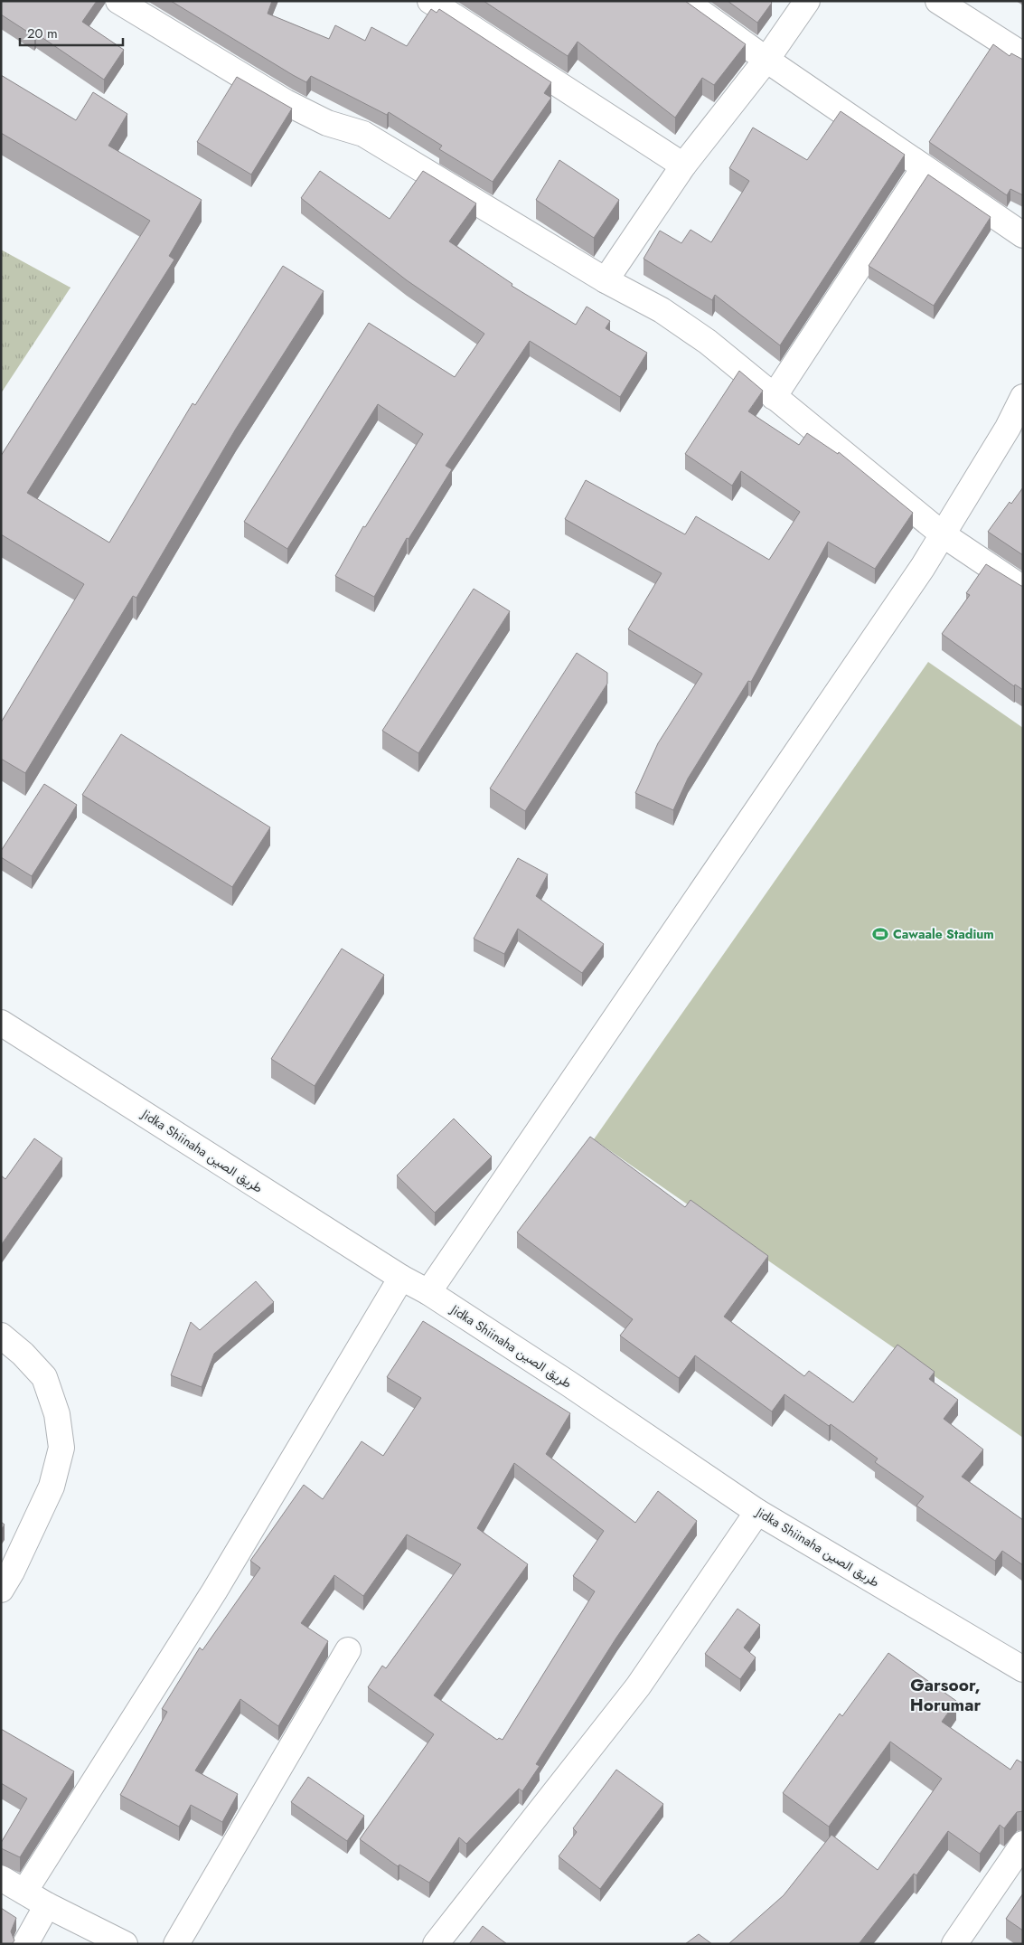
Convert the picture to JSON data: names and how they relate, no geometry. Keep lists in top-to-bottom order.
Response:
{
  "streets": {
    "street": ["Jidka Shiinaha طريق الصين"]
  },
  "districts": ["Garsoor, Horumar"],
  "places": {
    "sports": ["Cawaale Stadium"]
  },
  "scale_bar": "20 m"
}
